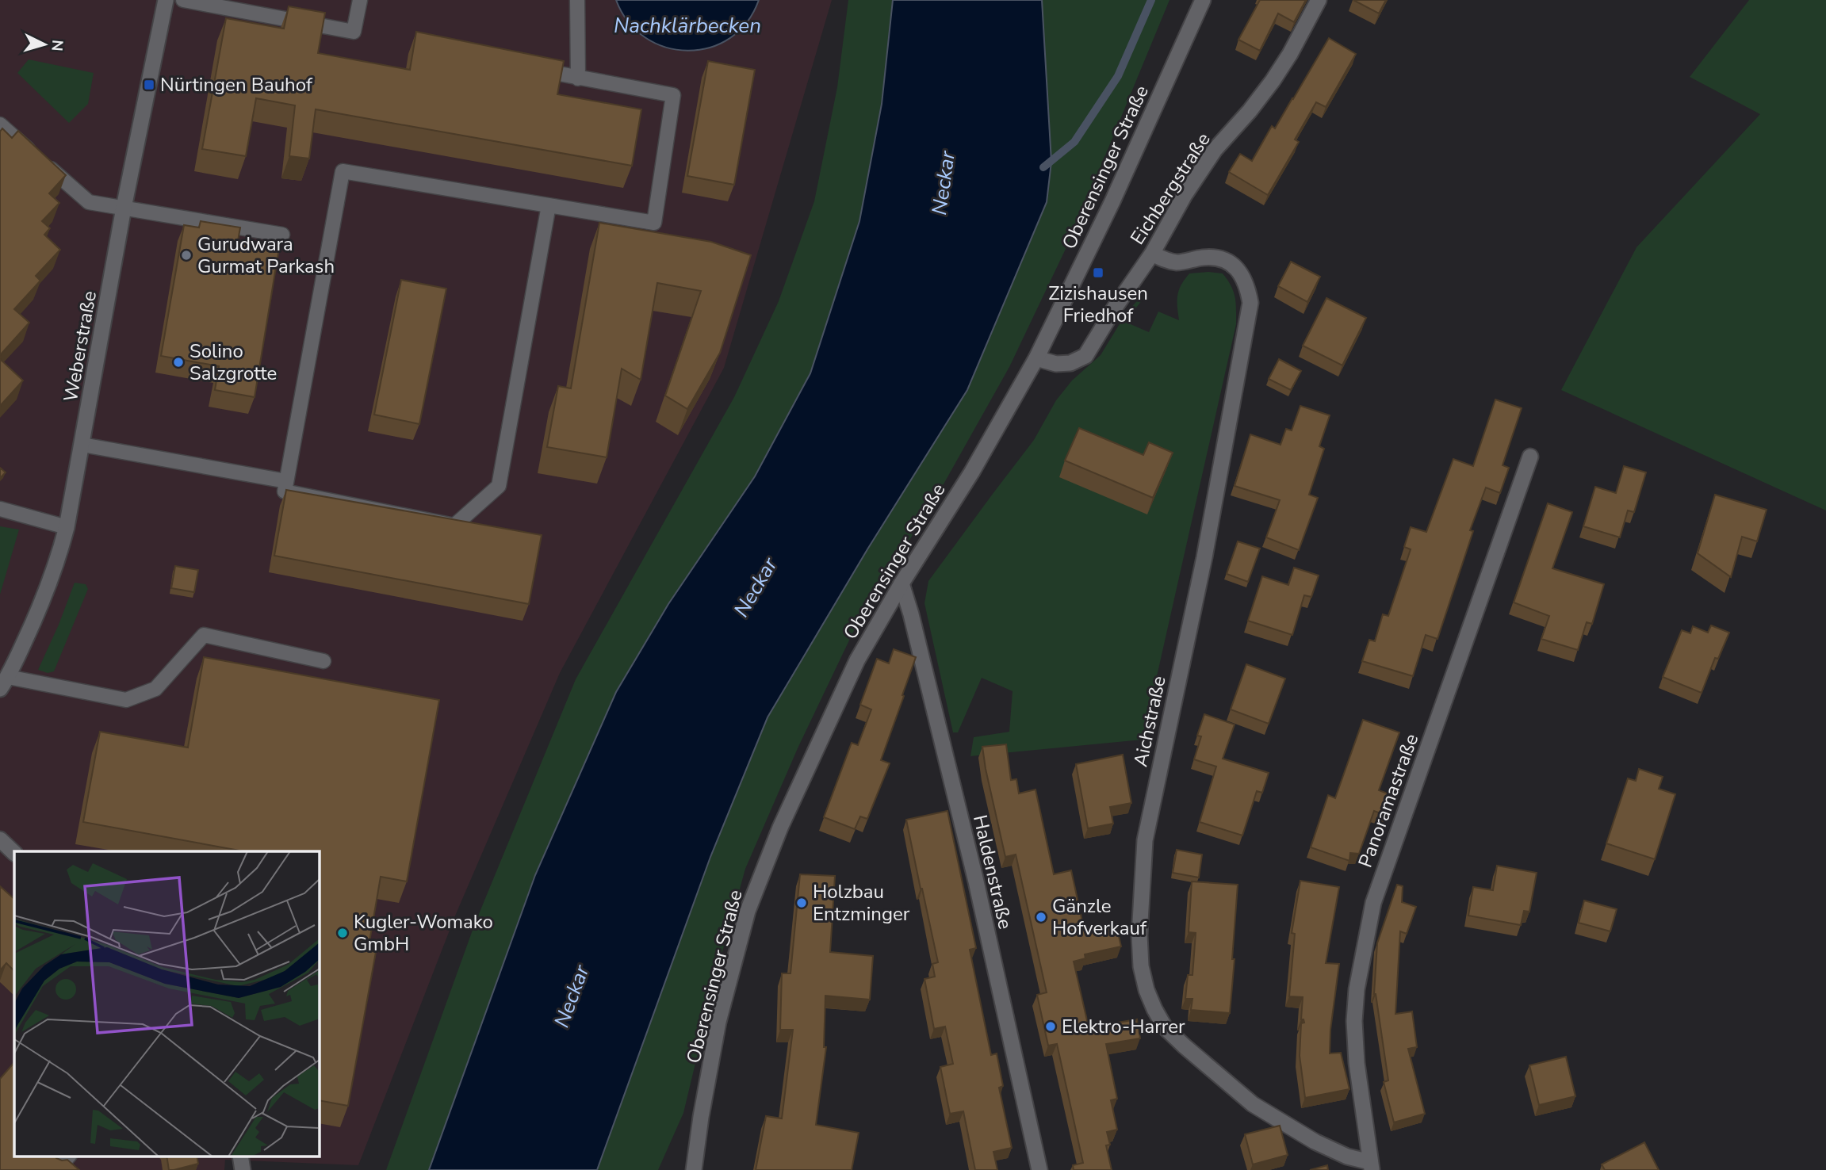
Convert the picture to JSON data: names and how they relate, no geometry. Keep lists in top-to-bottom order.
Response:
{
  "streets": {
    "street": [
      "Oberensinger Straße",
      "Eichbergstraße",
      "Weberstraße",
      "Aichstraße",
      "Panoramastraße",
      "Haldenstraße"
    ]
  },
  "crossings": [
    ["Oberensinger Straße", "Eichbergstraße"],
    ["Oberensinger Straße", "Haldenstraße"],
    ["Eichbergstraße", "Aichstraße"],
    ["Aichstraße", "Panoramastraße"]
  ],
  "water": ["Nachklärbecken", "Neckar"],
  "places": {
    "transit": ["Nürtingen Bauhof", "Zizishausen Friedhof"],
    "other": [
      "Gurudwara Gurmat Parkash",
      "Solino Salzgrotte",
      "Holzbau Entzminger",
      "Gänzle Hofverkauf",
      "Kugler-Womako GmbH",
      "Elektro-Harrer"
    ]
  },
  "north": "right"
}
